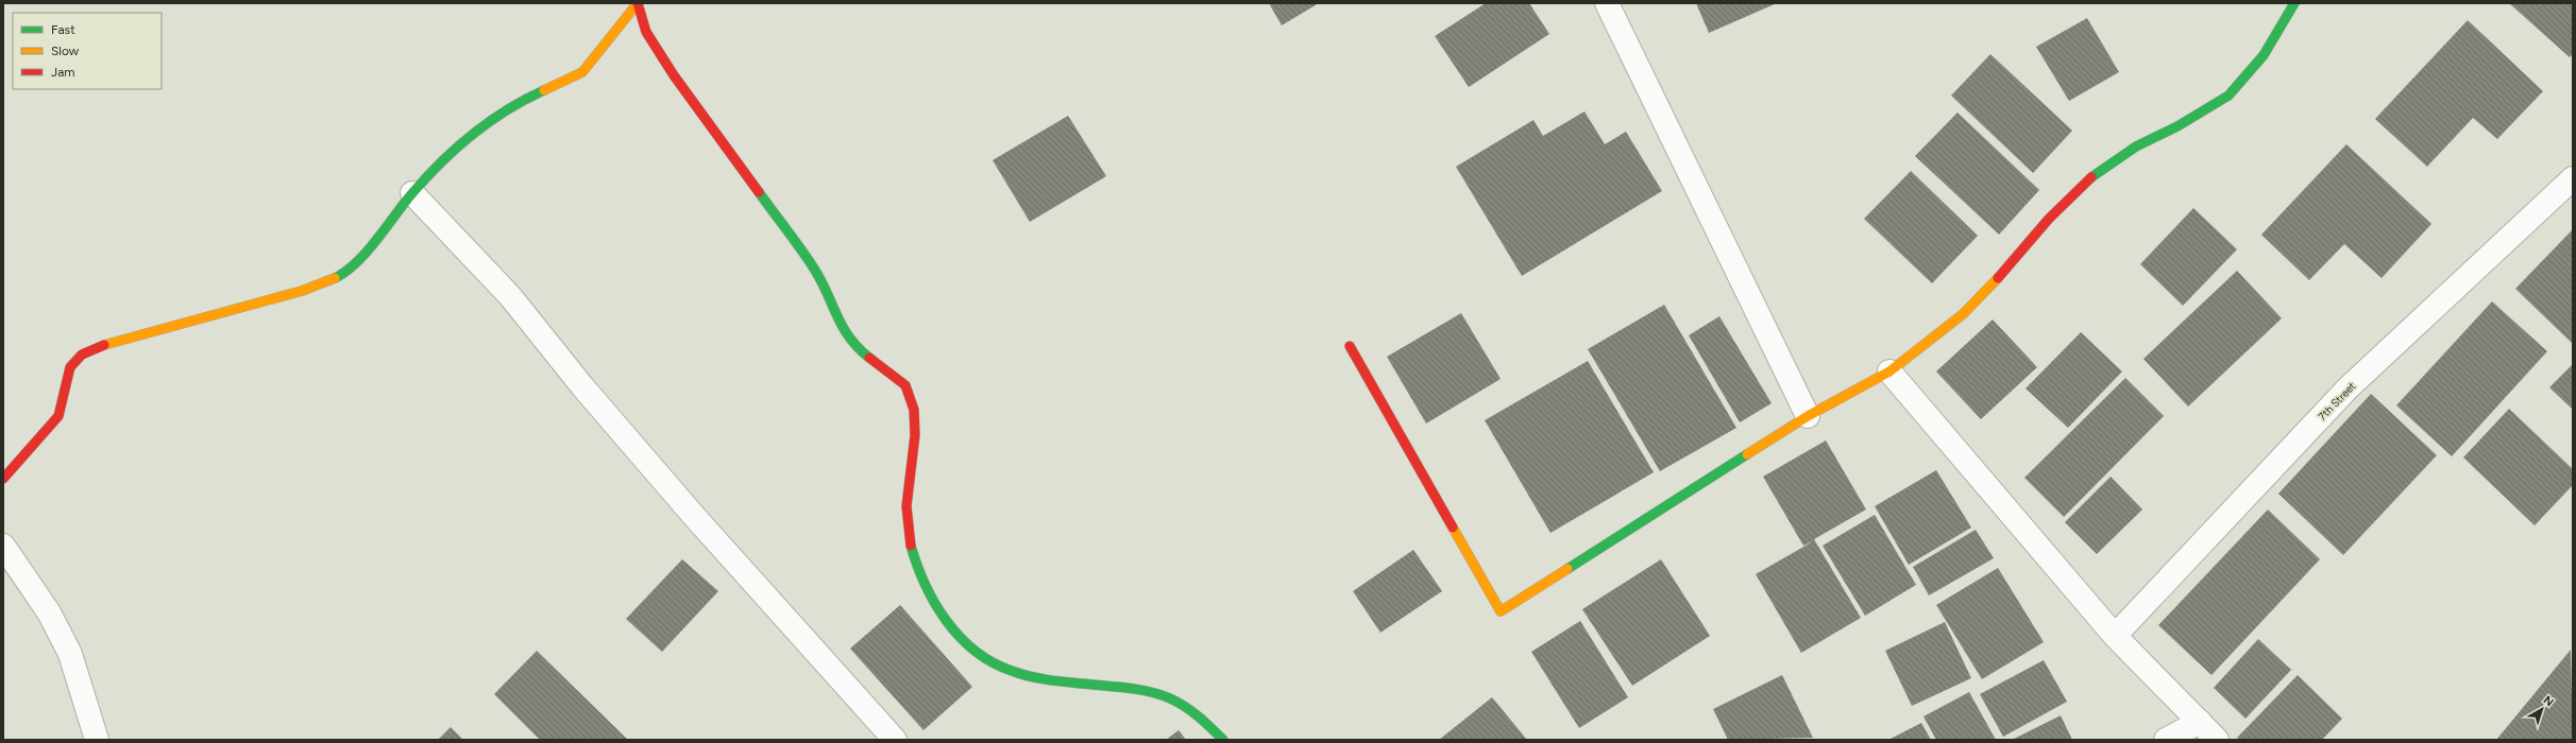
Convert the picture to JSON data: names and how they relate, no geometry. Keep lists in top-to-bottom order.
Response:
{
  "streets": {
    "street": ["7th Street"]
  },
  "legend": ["Fast", "Slow", "Jam"],
  "north": "top right"
}
